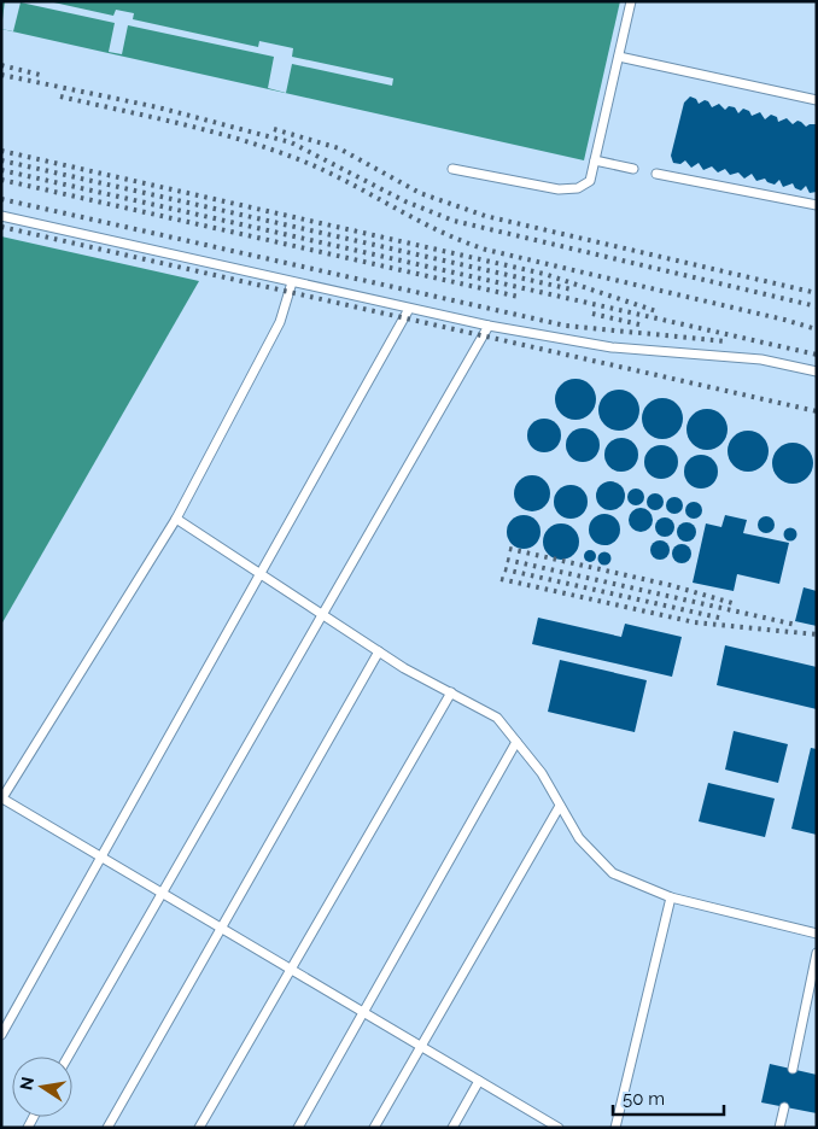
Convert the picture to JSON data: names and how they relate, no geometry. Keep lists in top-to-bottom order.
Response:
{
  "scale_bar": "50 m",
  "north": "left"
}
